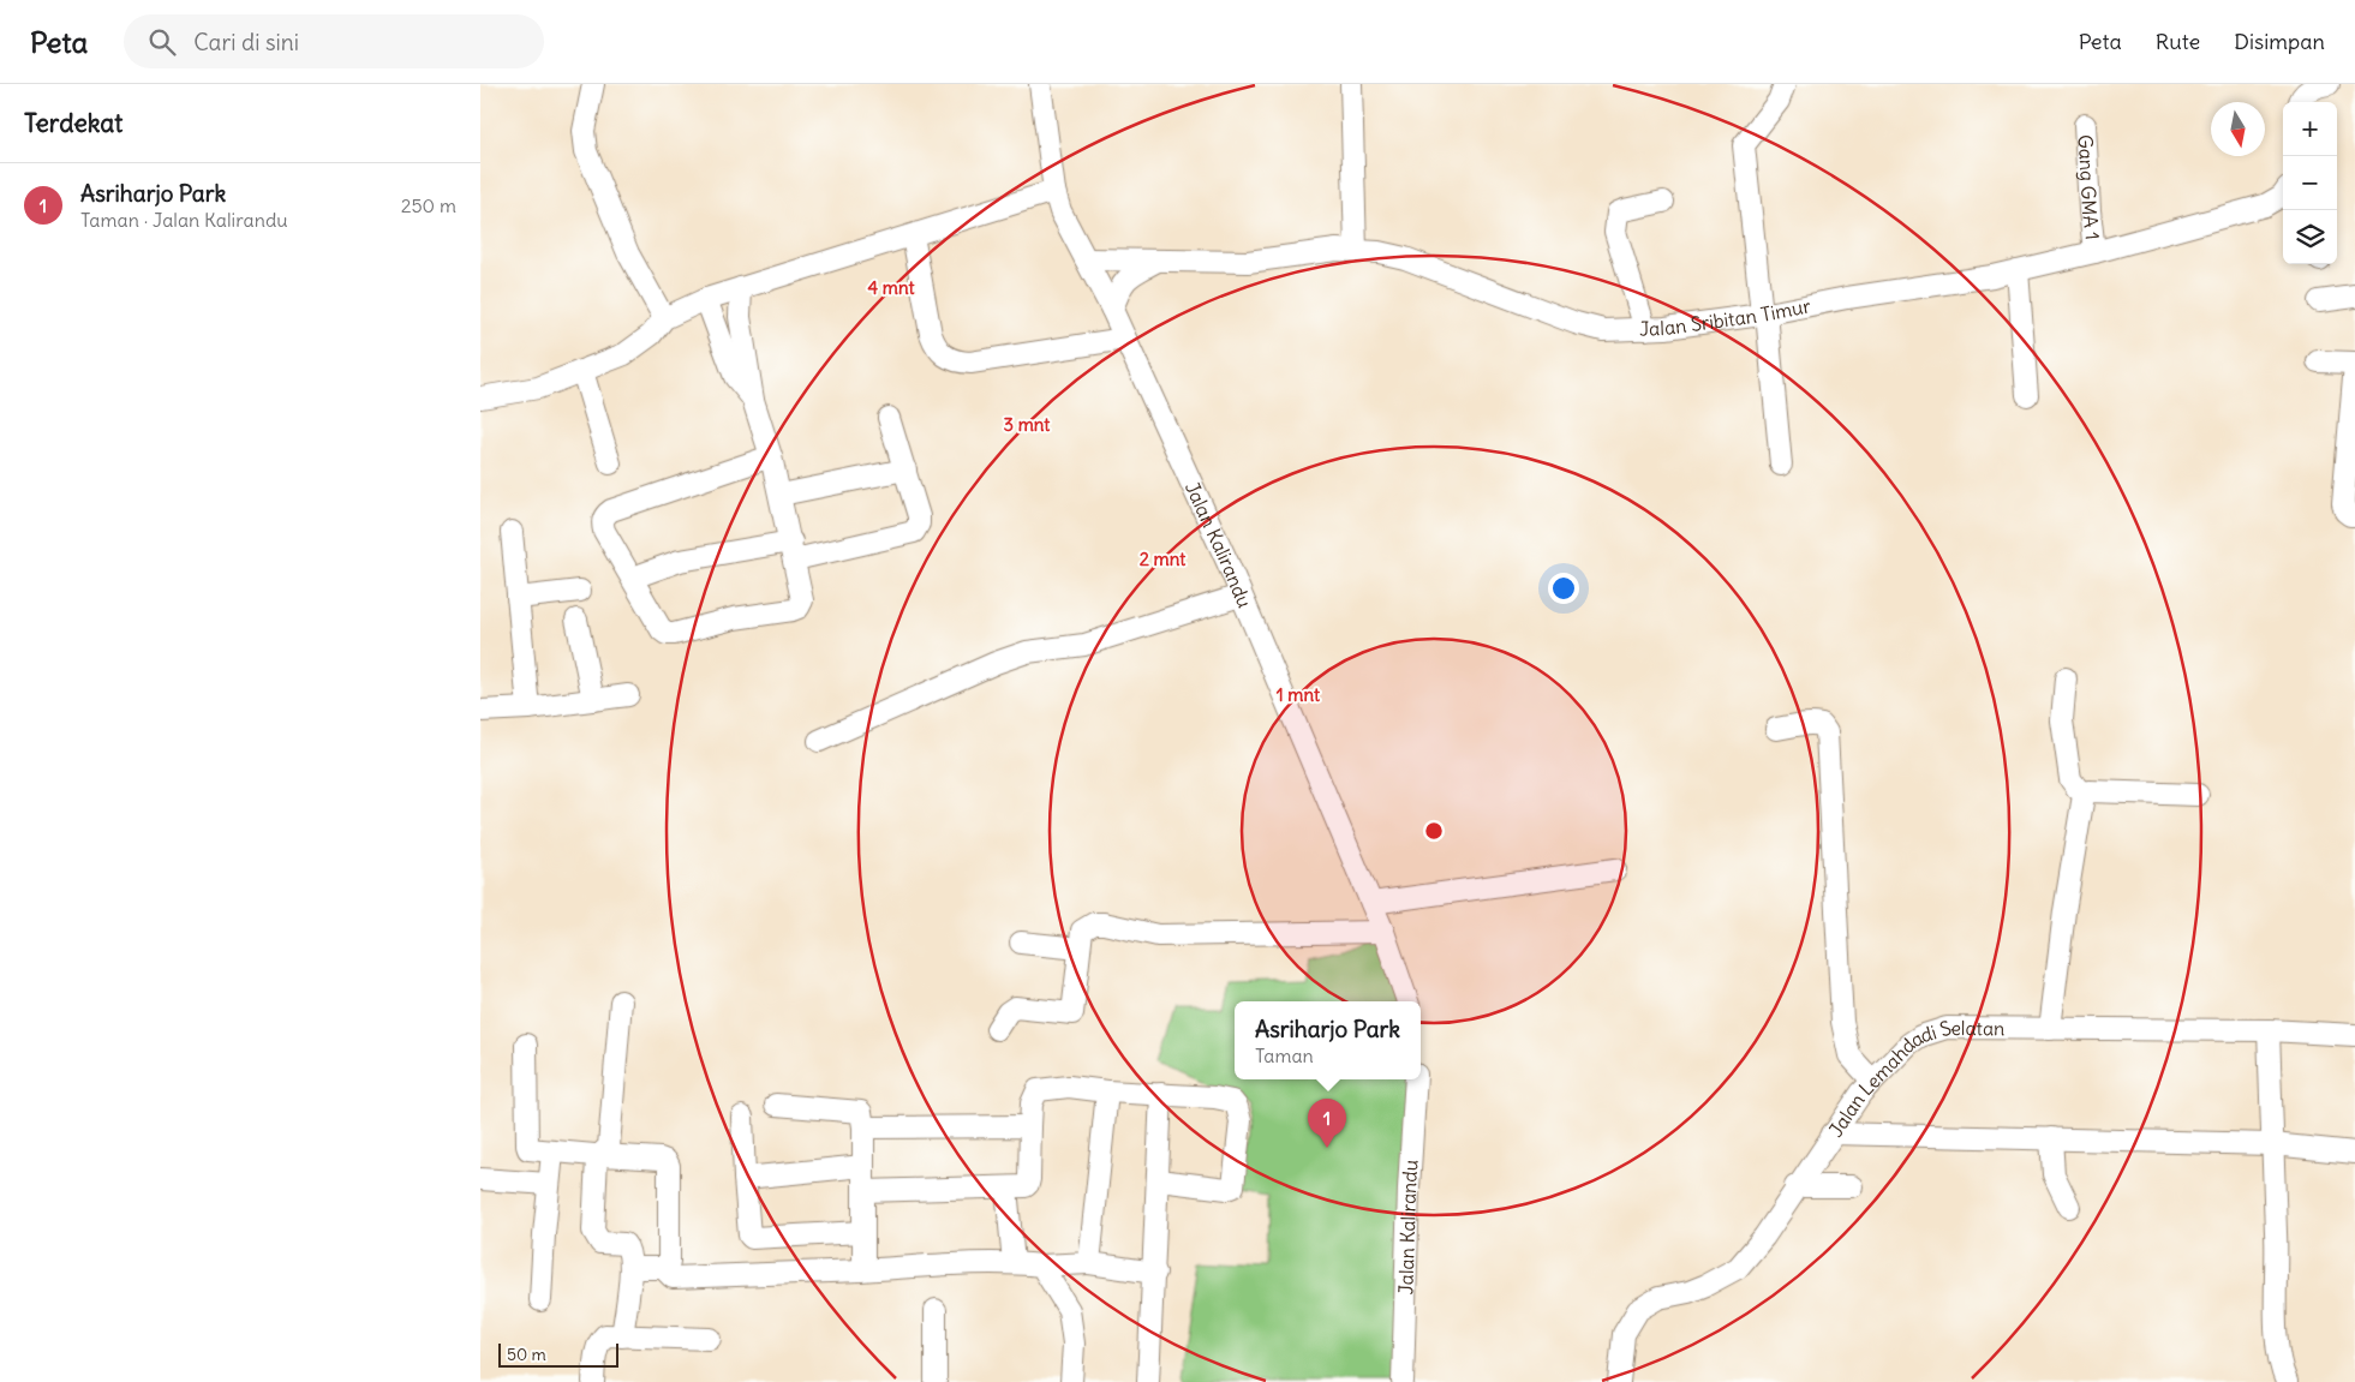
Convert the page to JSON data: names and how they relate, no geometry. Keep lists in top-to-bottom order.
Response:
{
  "streets": {
    "street": [
      "Gang GMA 1",
      "Jalan Sribitan Timur",
      "Jalan Kalirandu",
      "Jalan Lemahdadi Selatan"
    ]
  },
  "crossings": [
    ["Gang GMA 1", "Jalan Sribitan Timur"],
    ["Jalan Sribitan Timur", "Jalan Kalirandu"]
  ],
  "scale_bar": "50 m",
  "north": "bottom",
  "page": {
    "header": "Peta",
    "search": "Cari di sini",
    "nav": ["Peta", "Rute", "Disimpan"],
    "heading": "Terdekat",
    "map_buttons": ["+", "−"],
    "list": [
      {
        "mark": "1",
        "name": "Asriharjo Park",
        "note": "Taman · Jalan Kalirandu",
        "value": "250 m"
      }
    ],
    "popup": ["Asriharjo Park", "Taman"],
    "pins": "1",
    "scale": "50 m"
  },
  "rings": [
    "4 mnt",
    "3 mnt",
    "2 mnt",
    "1 mnt"
  ]
}
